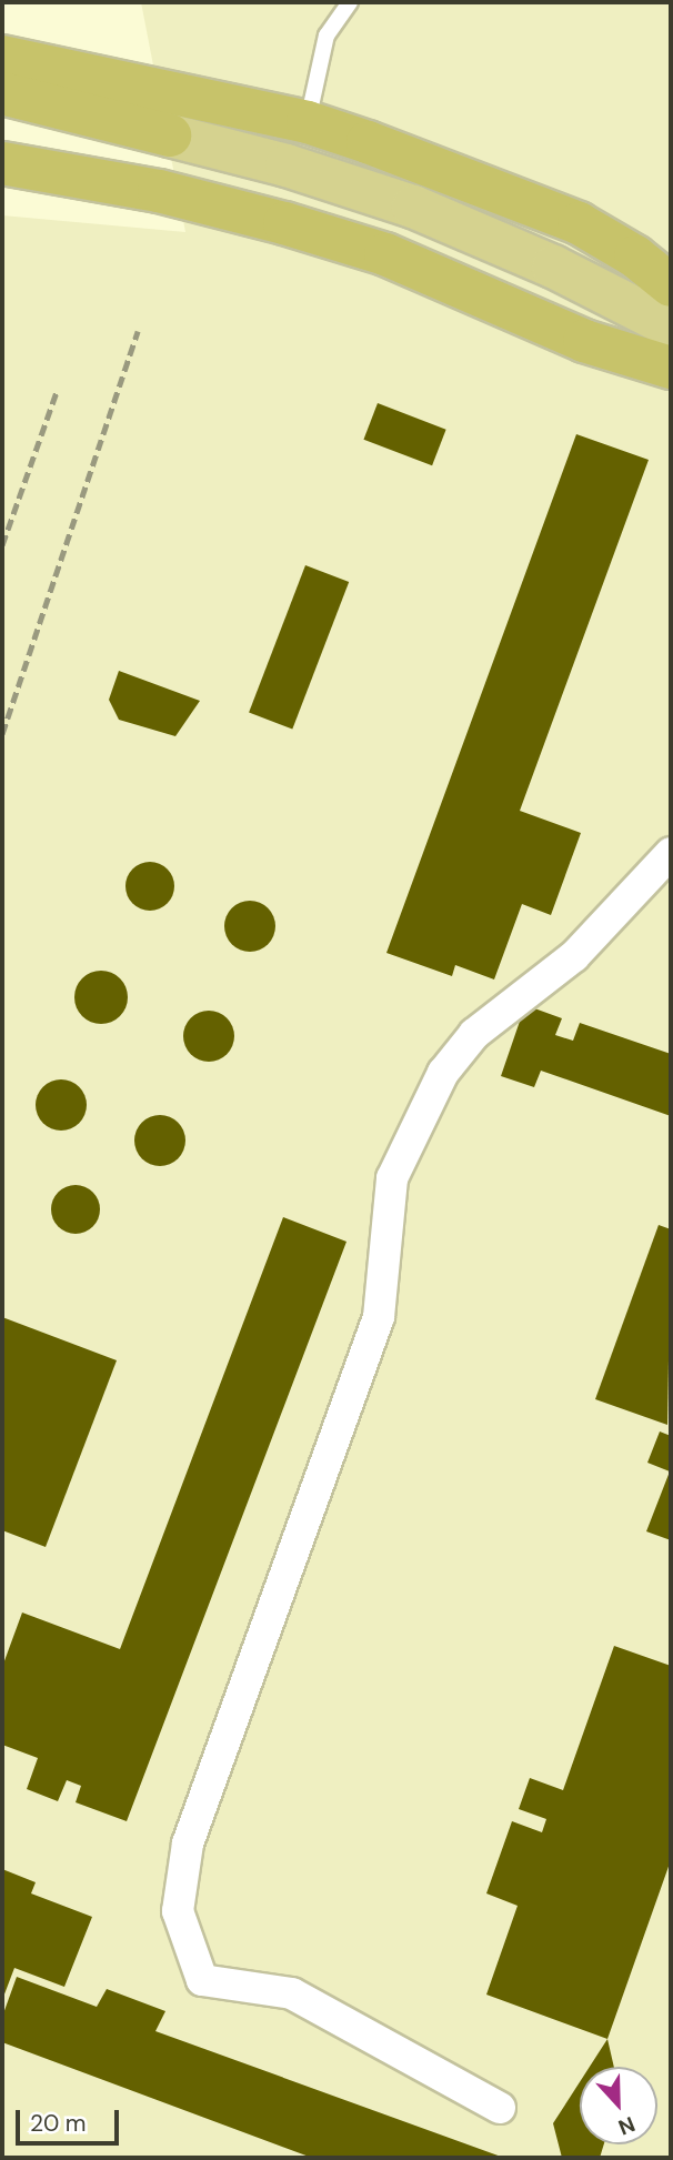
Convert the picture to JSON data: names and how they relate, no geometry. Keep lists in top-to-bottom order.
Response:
{
  "scale_bar": "20 m",
  "north": "bottom"
}
